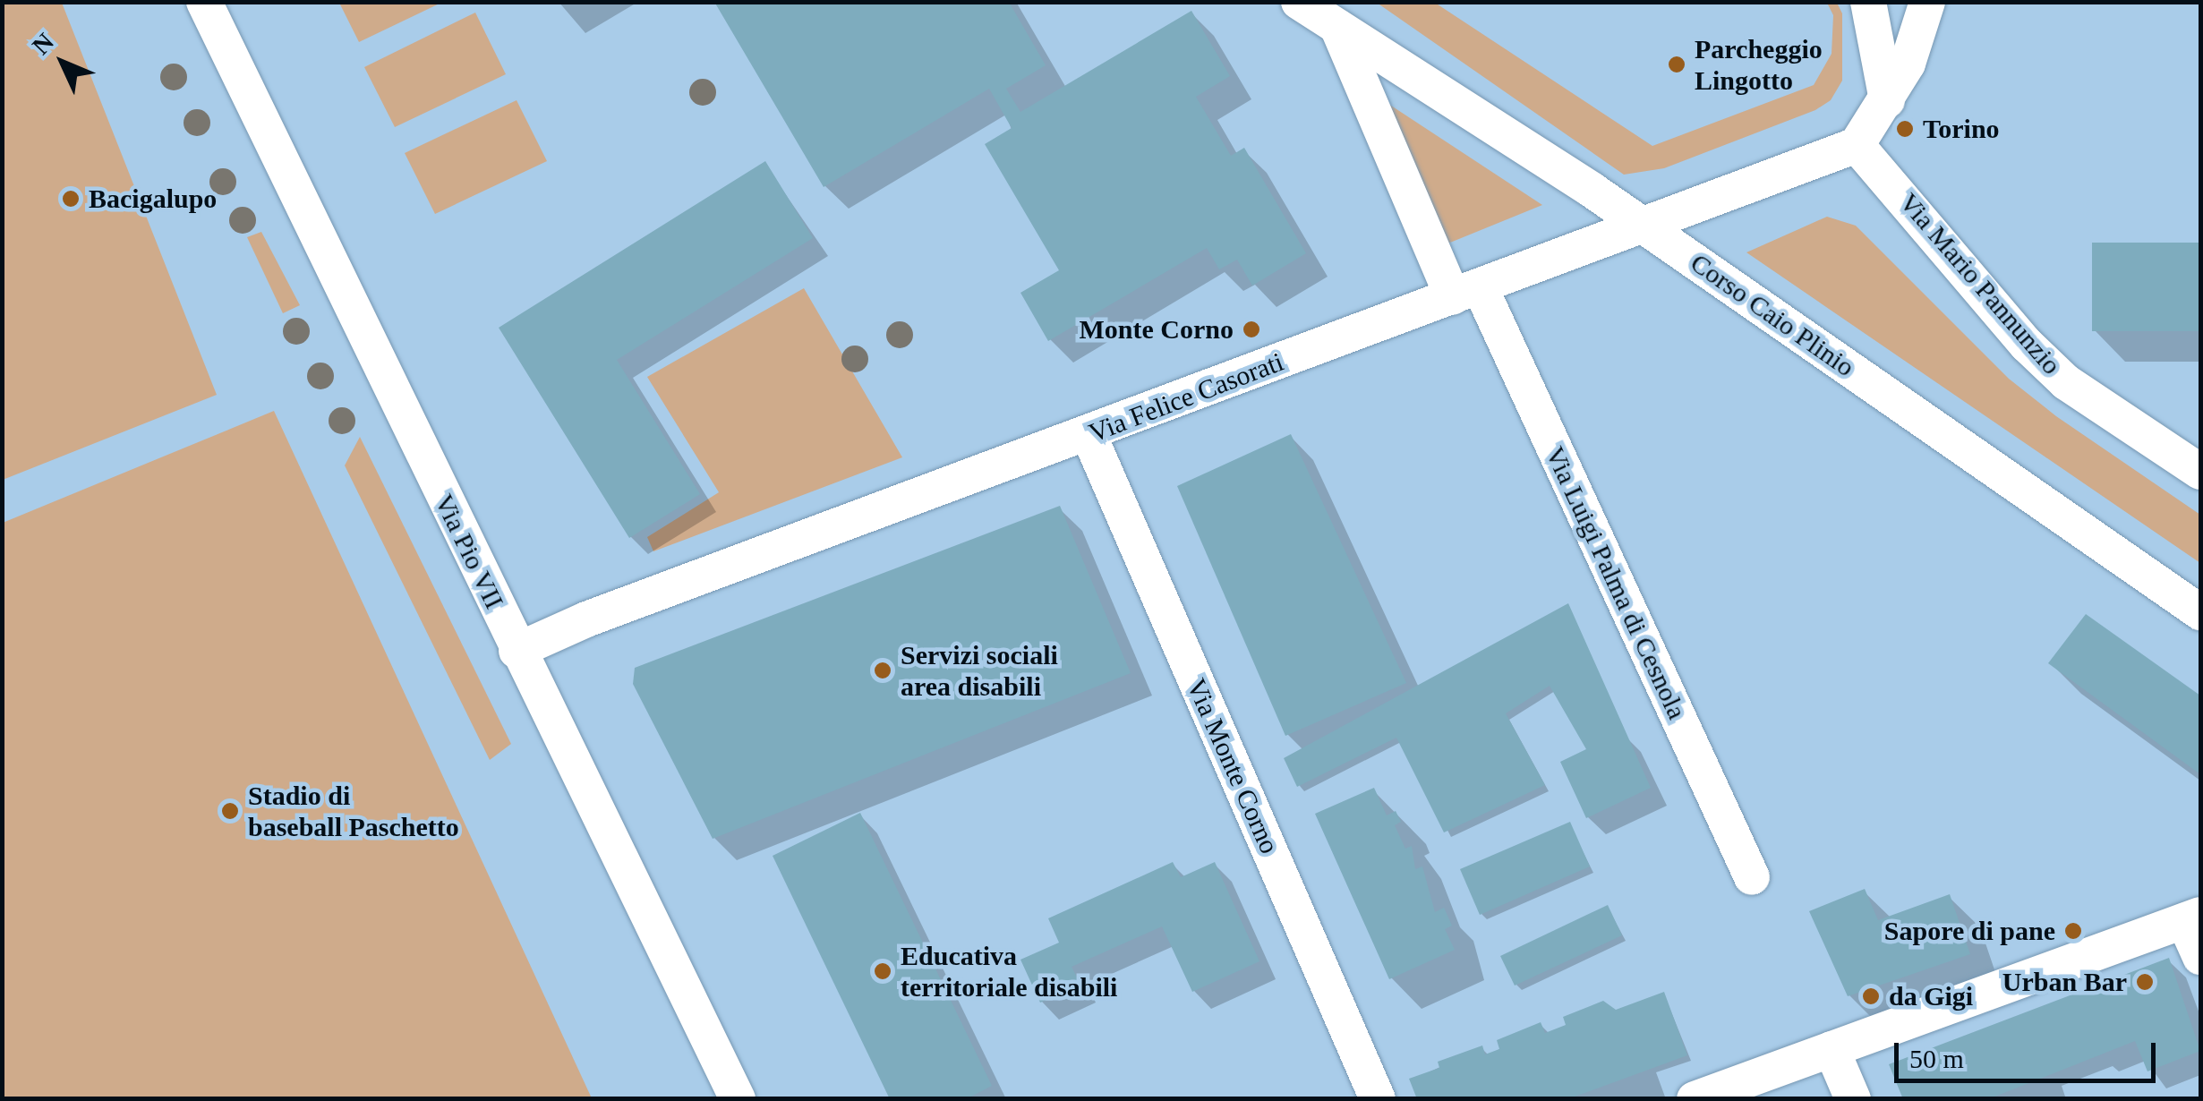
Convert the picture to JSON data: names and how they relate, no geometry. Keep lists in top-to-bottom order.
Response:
{
  "streets": {
    "street": [
      "Via Mario Pannunzio",
      "Corso Caio Plinio",
      "Via Felice Casorati",
      "Via Pio VII",
      "Via Luigi Palma di Cesnola",
      "Via Monte Corno"
    ]
  },
  "crossings": [
    ["Via Mario Pannunzio", "Via Felice Casorati"],
    ["Corso Caio Plinio", "Via Felice Casorati"],
    ["Via Felice Casorati", "Via Pio VII"],
    ["Via Felice Casorati", "Via Luigi Palma di Cesnola"],
    ["Via Felice Casorati", "Via Monte Corno"]
  ],
  "places": [
    "Parcheggio Lingotto",
    "Torino",
    "Bacigalupo",
    "Monte Corno",
    "Servizi sociali area disabili",
    "Stadio di baseball Paschetto",
    "Sapore di pane",
    "Educativa territoriale disabili",
    "Urban Bar",
    "da Gigi"
  ],
  "scale_bar": "50 m",
  "north": "top left"
}
